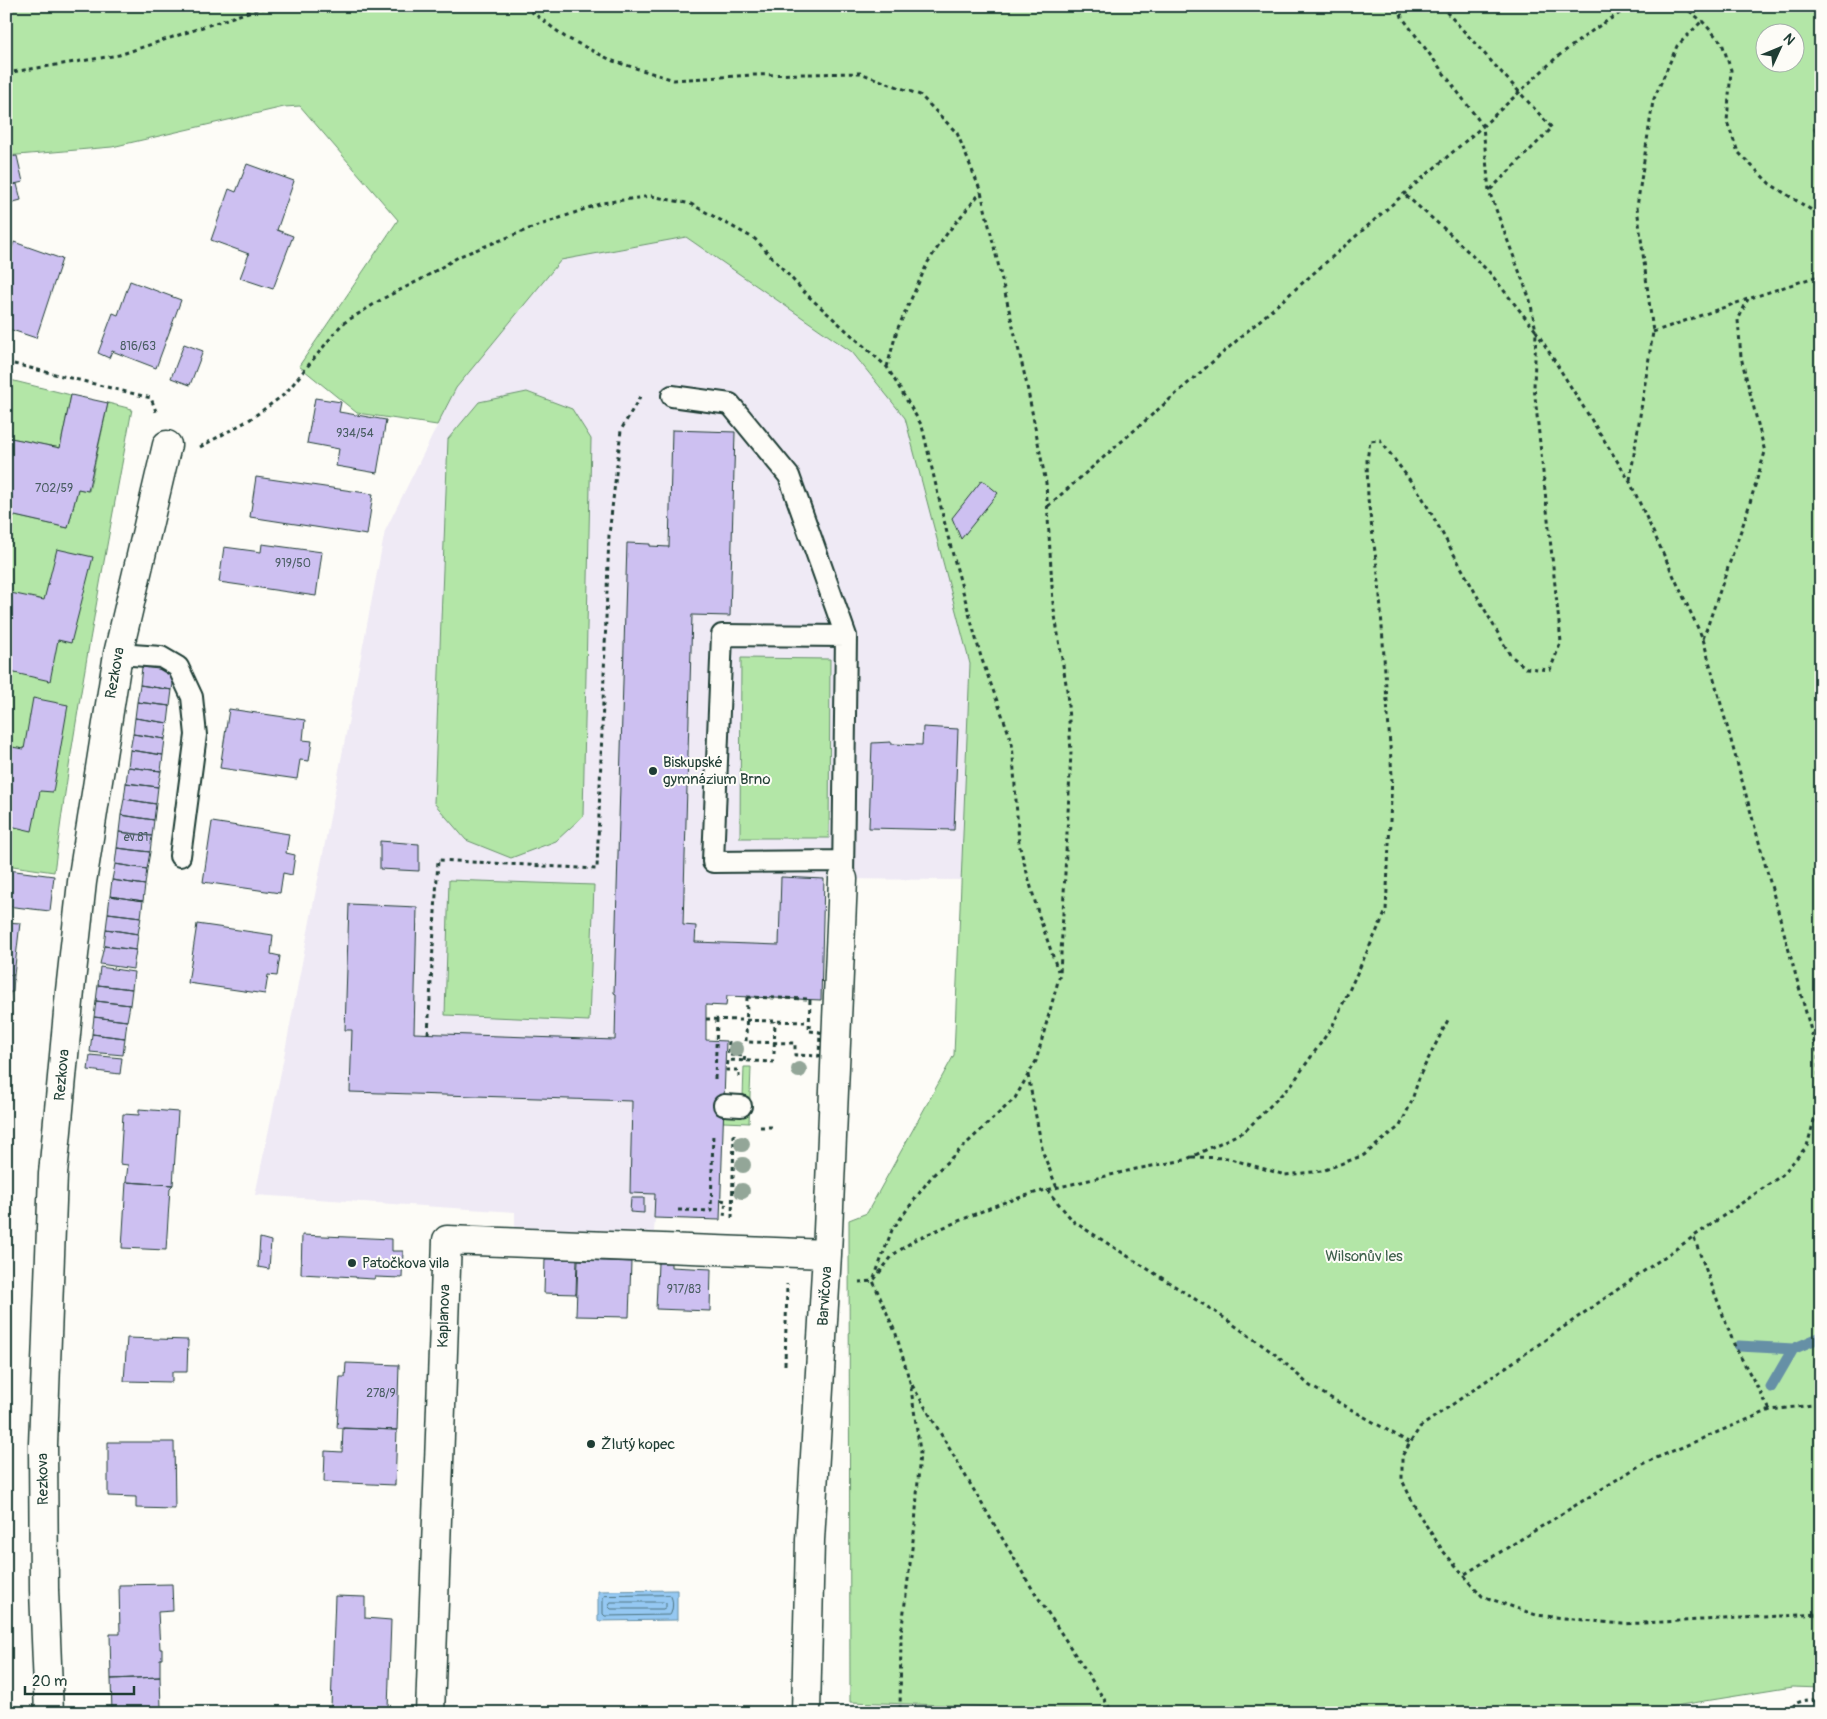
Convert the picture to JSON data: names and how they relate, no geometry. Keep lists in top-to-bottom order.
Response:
{
  "streets": {
    "street": ["Rezkova", "Barvičova", "Kaplanova"]
  },
  "crossings": [
    ["Barvičova", "Kaplanova"]
  ],
  "parks": ["Wilsonův les"],
  "places": ["Biskupské gymnázium Brno", "Patočkova vila", "Žlutý kopec"],
  "house_numbers": [
    "816/63",
    "934/54",
    "702/59",
    "919/50",
    "ev.81",
    "917/83",
    "278/9"
  ],
  "scale_bar": "20 m",
  "north": "top right"
}
